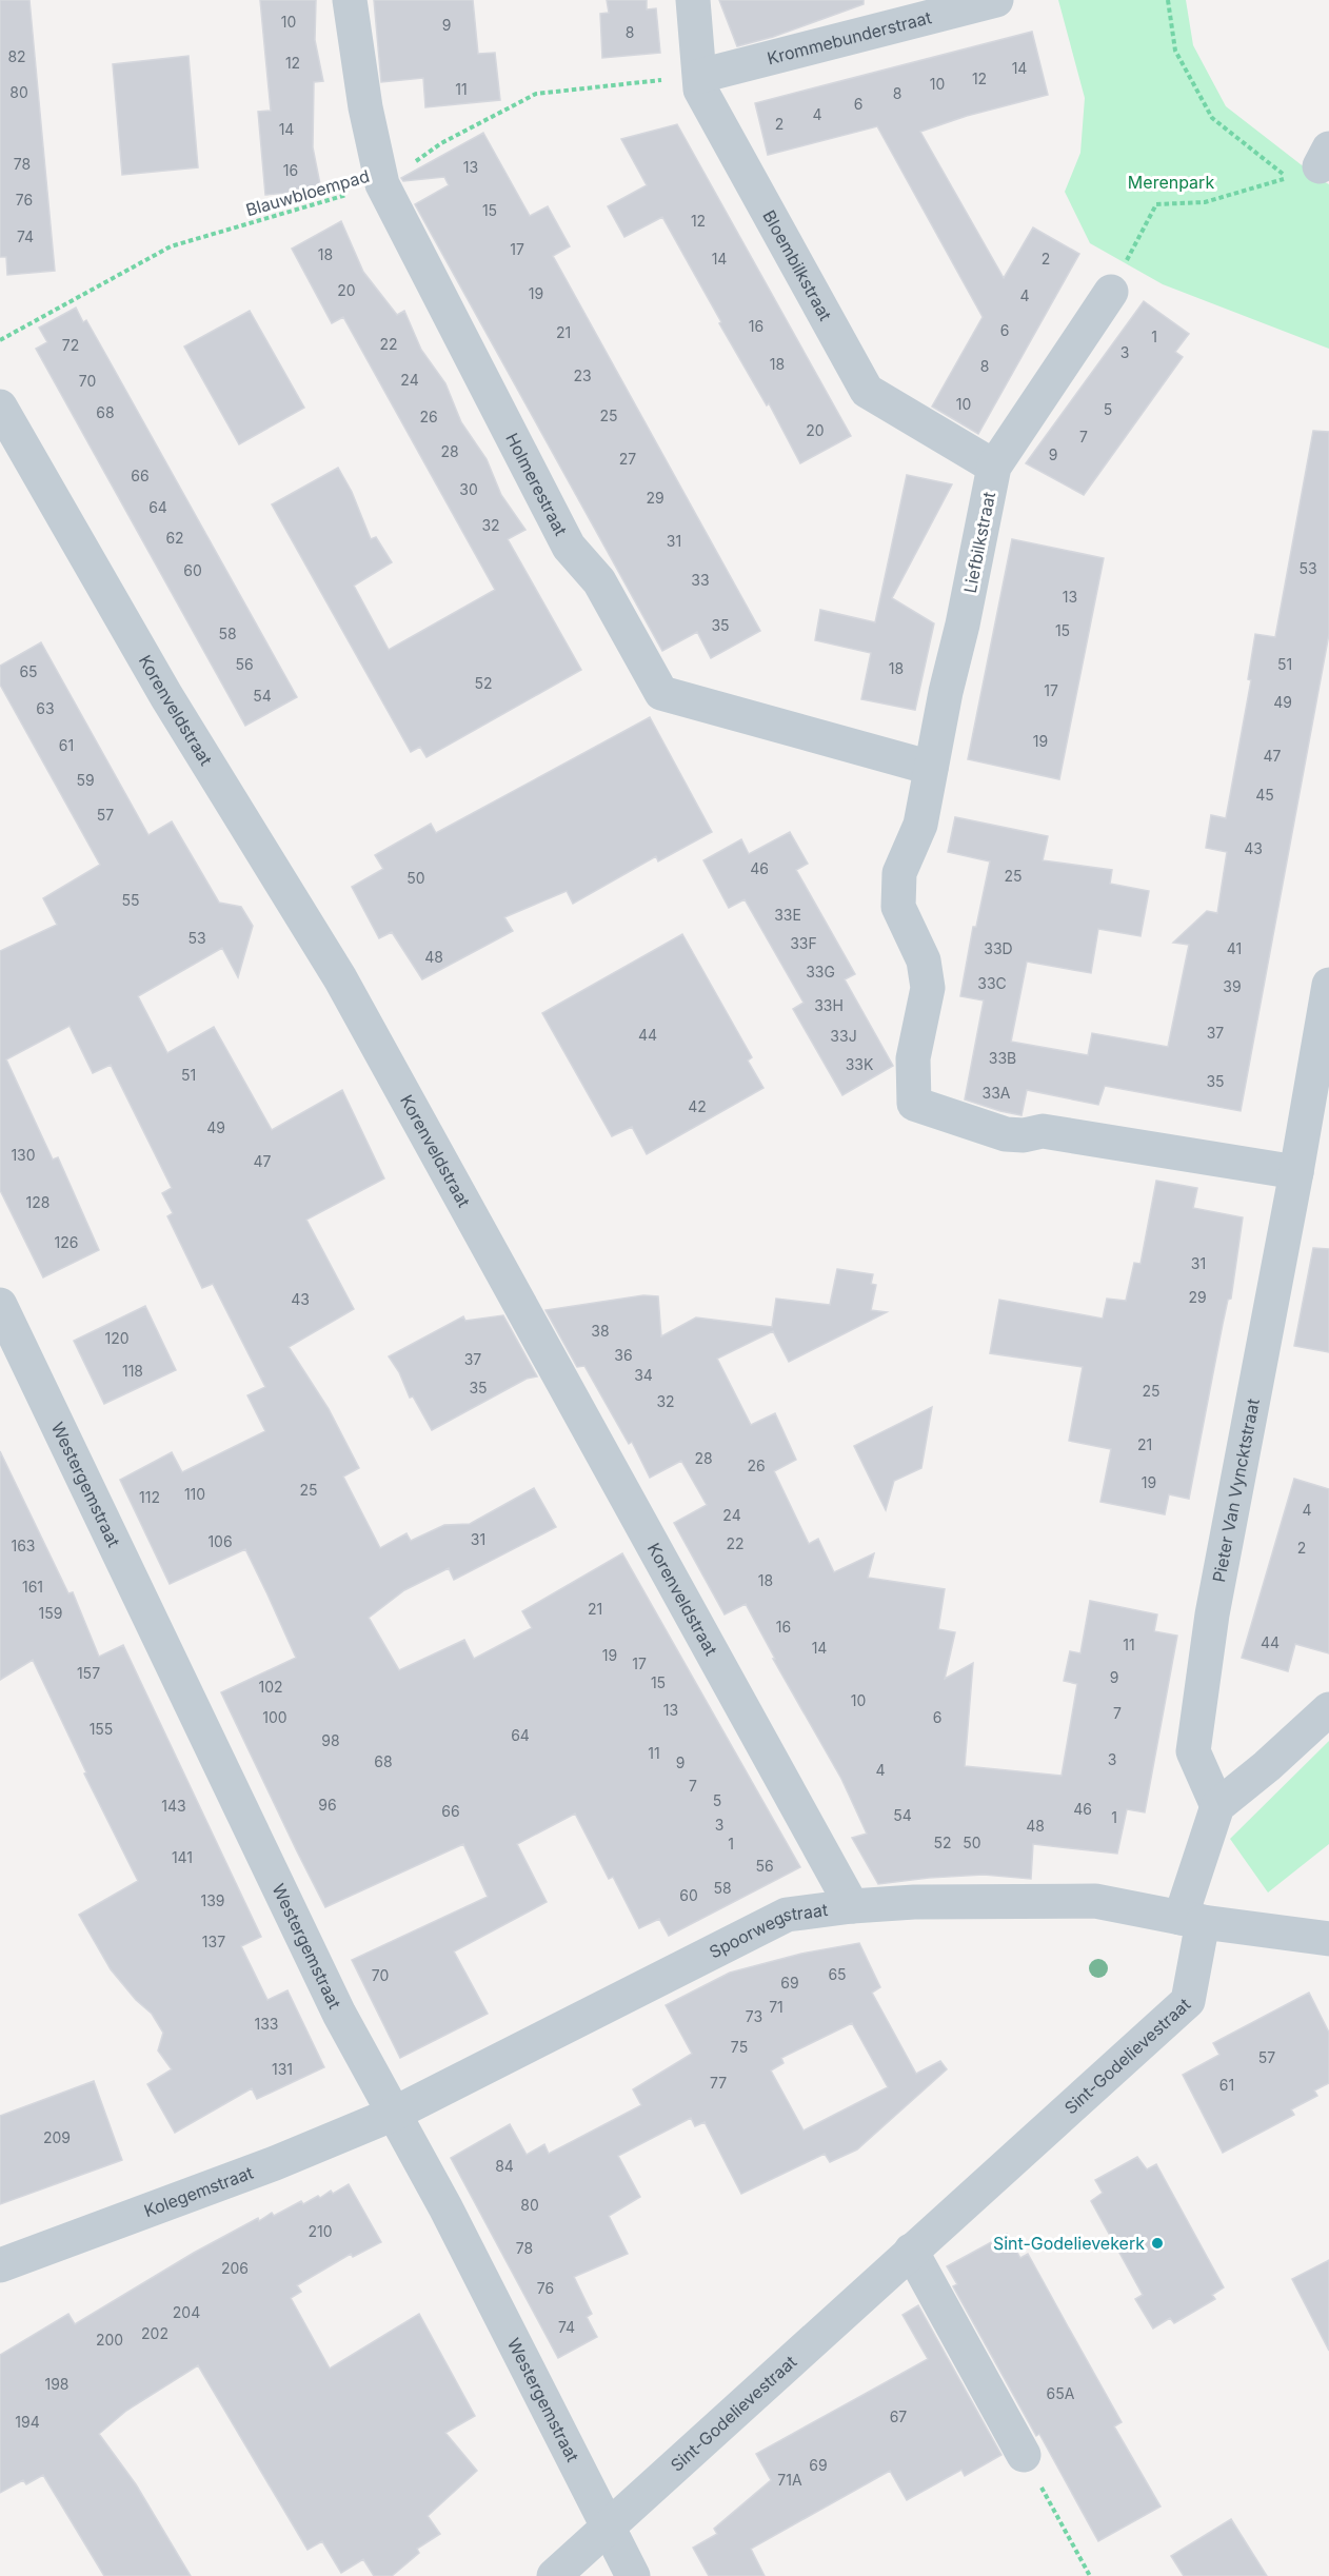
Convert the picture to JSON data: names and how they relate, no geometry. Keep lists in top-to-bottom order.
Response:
{
  "streets": {
    "street": [
      "Krommebunderstraat",
      "Bloembilkstraat",
      "Holmerestraat",
      "Liefbilkstraat",
      "Korenveldstraat",
      "Westergemstraat",
      "Pieter Van Vyncktstraat",
      "Spoorwegstraat",
      "Sint-Godelievestraat",
      "Kolegemstraat"
    ],
    "path": ["Blauwbloempad"]
  },
  "crossings": [
    ["Krommebunderstraat", "Blauwbloempad"],
    ["Krommebunderstraat", "Bloembilkstraat"],
    ["Blauwbloempad", "Bloembilkstraat"],
    ["Blauwbloempad", "Holmerestraat"],
    ["Bloembilkstraat", "Liefbilkstraat"],
    ["Holmerestraat", "Liefbilkstraat"],
    ["Liefbilkstraat", "Pieter Van Vyncktstraat"],
    ["Korenveldstraat", "Spoorwegstraat"],
    ["Westergemstraat", "Spoorwegstraat"],
    ["Westergemstraat", "Sint-Godelievestraat"],
    ["Westergemstraat", "Kolegemstraat"],
    ["Spoorwegstraat", "Sint-Godelievestraat"],
    ["Spoorwegstraat", "Kolegemstraat"]
  ],
  "parks": ["Merenpark"],
  "places": ["Sint-Godelievekerk"],
  "house_numbers": [
    "10",
    "9",
    "8",
    "82",
    "12",
    "14",
    "12",
    "10",
    "11",
    "80",
    "8",
    "6",
    "4",
    "2",
    "14",
    "78",
    "13",
    "16",
    "76",
    "15",
    "12",
    "74",
    "17",
    "18",
    "14",
    "2",
    "20",
    "19",
    "4",
    "16",
    "6",
    "21",
    "1",
    "22",
    "72",
    "3",
    "18",
    "8",
    "23",
    "24",
    "70",
    "10",
    "5",
    "68",
    "25",
    "26",
    "20",
    "7",
    "28",
    "9",
    "27",
    "66",
    "30",
    "29",
    "64",
    "32",
    "62",
    "31",
    "53",
    "60",
    "33",
    "13",
    "35",
    "15",
    "58",
    "56",
    "51",
    "18",
    "65",
    "52",
    "17",
    "54",
    "49",
    "63",
    "19",
    "61",
    "47",
    "59",
    "45",
    "57",
    "43",
    "46",
    "25",
    "50",
    "55",
    "33E",
    "53",
    "33F",
    "33D",
    "41",
    "48",
    "33G",
    "33C",
    "39",
    "33H",
    "37",
    "44",
    "33J",
    "33B",
    "33K",
    "51",
    "35",
    "33A",
    "42",
    "49",
    "130",
    "47",
    "128",
    "126",
    "31",
    "29",
    "43",
    "38",
    "120",
    "36",
    "37",
    "118",
    "34",
    "35",
    "25",
    "32",
    "21",
    "28",
    "26",
    "19",
    "25",
    "110",
    "112",
    "4",
    "24",
    "31",
    "106",
    "22",
    "163",
    "2",
    "18",
    "161",
    "21",
    "159",
    "16",
    "44",
    "11",
    "14",
    "19",
    "17",
    "157",
    "9",
    "15",
    "102",
    "10",
    "13",
    "7",
    "100",
    "6",
    "155",
    "64",
    "98",
    "11",
    "3",
    "68",
    "9",
    "4",
    "7",
    "5",
    "96",
    "143",
    "46",
    "66",
    "54",
    "1",
    "3",
    "48",
    "52",
    "50",
    "1",
    "141",
    "56",
    "58",
    "60",
    "139",
    "137",
    "65",
    "70",
    "69",
    "71",
    "73",
    "133",
    "75",
    "57",
    "131",
    "77",
    "61",
    "209",
    "84",
    "80",
    "210",
    "78",
    "206",
    "76",
    "204",
    "74",
    "202",
    "200",
    "198",
    "65A",
    "67",
    "194",
    "69",
    "71A"
  ]
}
